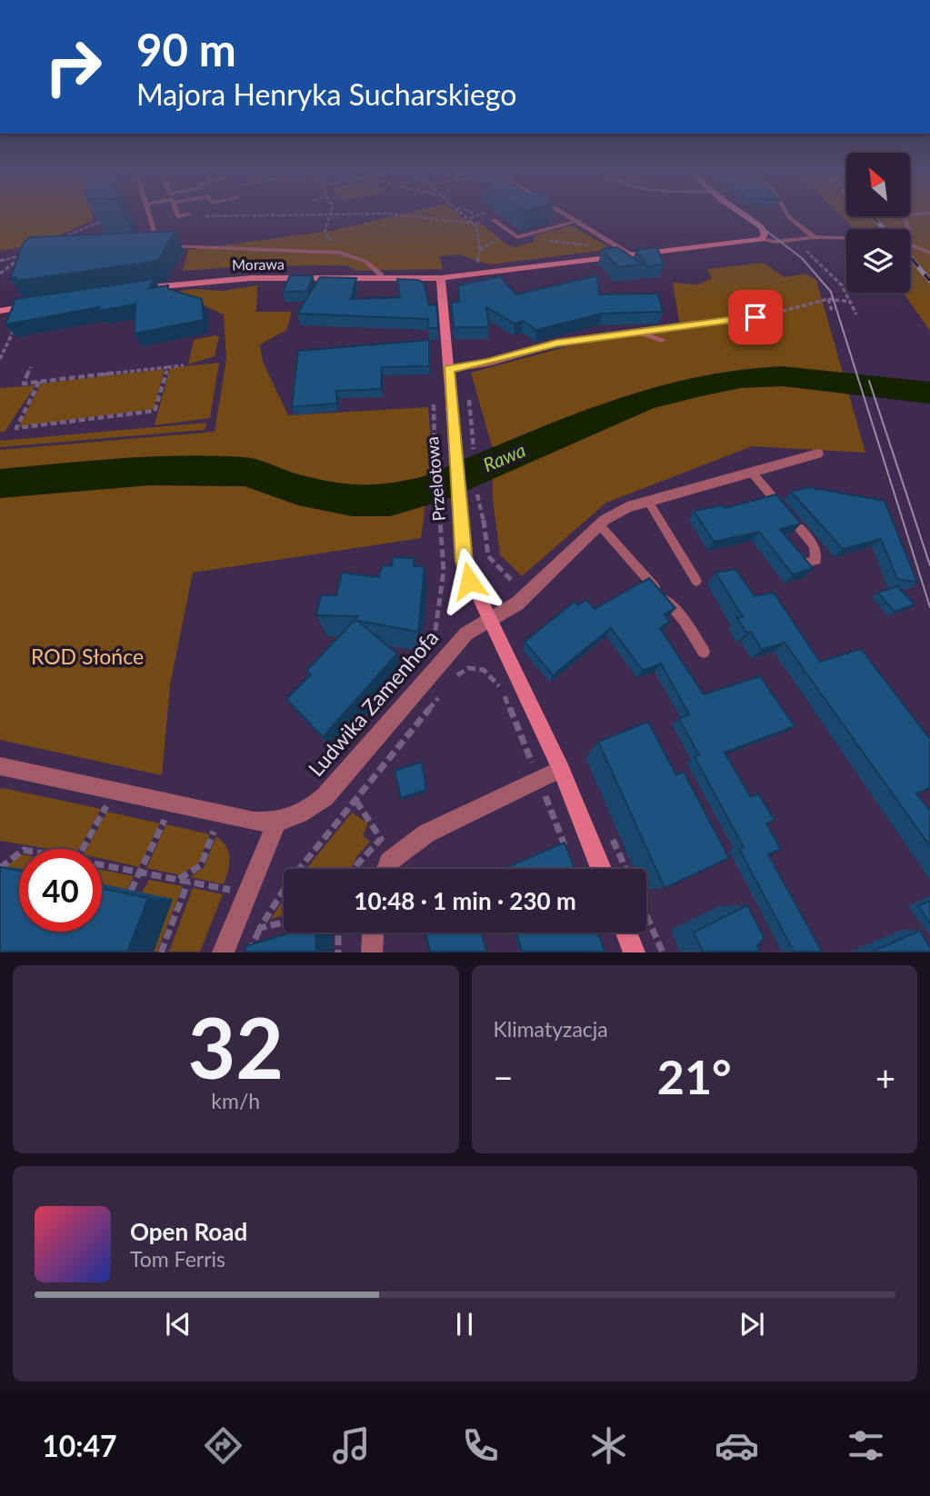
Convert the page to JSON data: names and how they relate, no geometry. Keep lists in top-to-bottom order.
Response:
{
  "streets": {
    "street": ["Morawa", "Przelotowa", "Ludwika Zamenhofa"]
  },
  "crossings": [
    ["Morawa", "Przelotowa"],
    ["Przelotowa", "Ludwika Zamenhofa"]
  ],
  "water": ["Rawa"],
  "parks": ["ROD Słońce"],
  "north": "top left",
  "page": {
    "turn": ["90 m", "Majora Henryka Sucharskiego"],
    "limit": "40",
    "trip": "10:48 · 1 min · 230 m",
    "tile": [
      ["32", "km/h"],
      "Klimatyzacja"
    ],
    "heat": ["−", "21°", "+"],
    "song": ["Open Road", "Tom Ferris"],
    "tabs": "10:47"
  }
}
